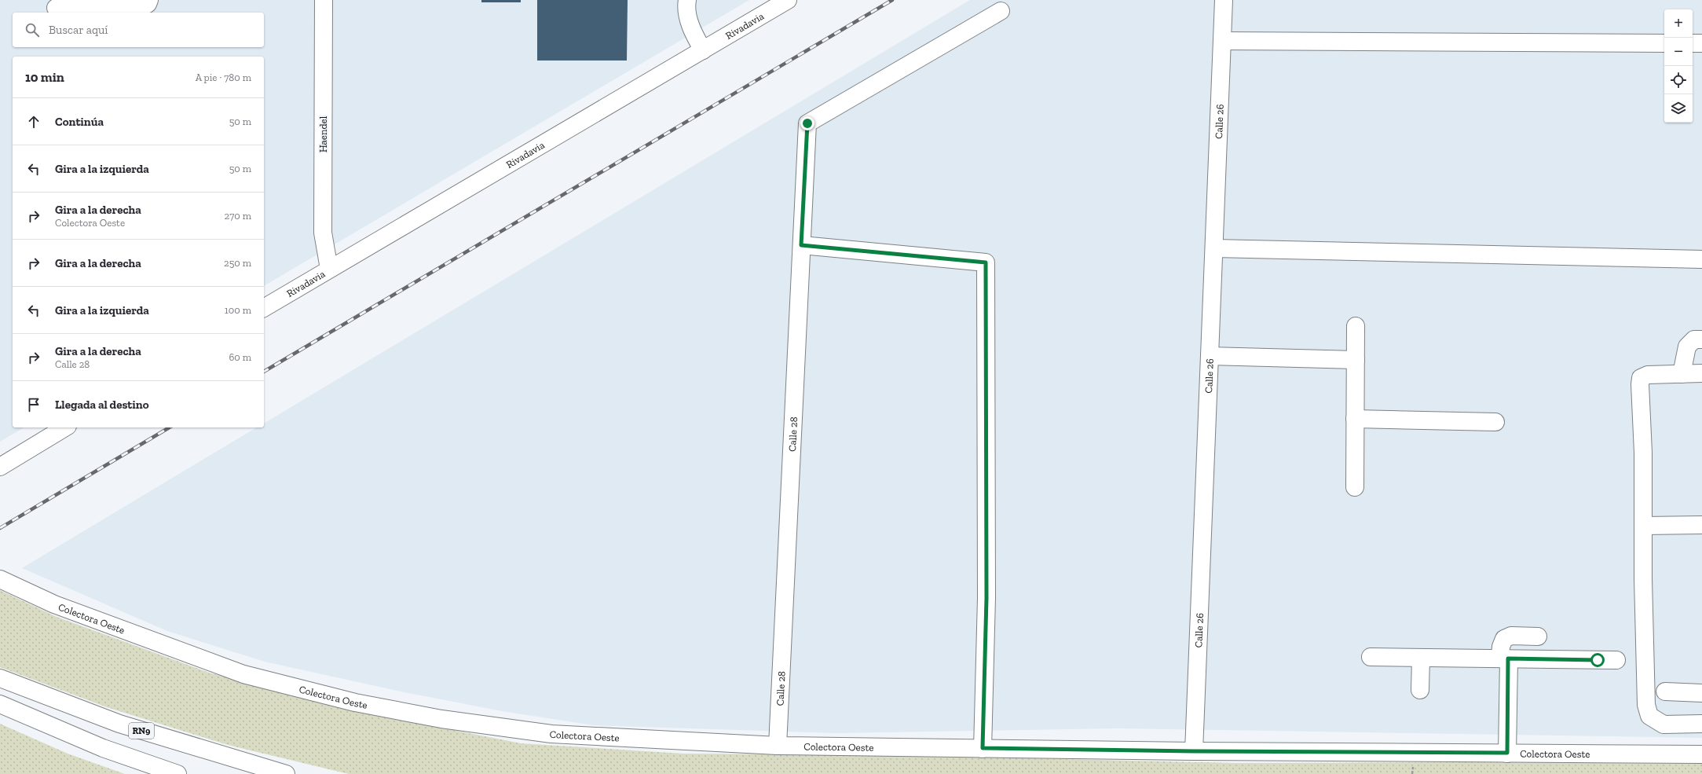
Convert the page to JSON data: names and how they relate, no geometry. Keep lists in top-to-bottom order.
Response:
{
  "streets": {
    "main road": [
      "Rivadavia",
      "Calle 26",
      "Haendel",
      "Calle 28",
      "Colectora Oeste",
      "RN9"
    ]
  },
  "crossings": [
    ["Rivadavia", "Haendel"],
    ["Calle 26", "Colectora Oeste"],
    ["Calle 28", "Colectora Oeste"]
  ],
  "page": {
    "map_buttons": ["+", "−"],
    "search": "Buscar aquí",
    "heading": ["10 min", "A pie · 780 m"],
    "list": [
      ["Continúa", "50 m"],
      ["Gira a la izquierda", "50 m"],
      ["Gira a la derecha", "Colectora Oeste", "270 m"],
      ["Gira a la derecha", "250 m"],
      ["Gira a la izquierda", "100 m"],
      ["Gira a la derecha", "Calle 28", "60 m"],
      "Llegada al destino"
    ]
  }
}
